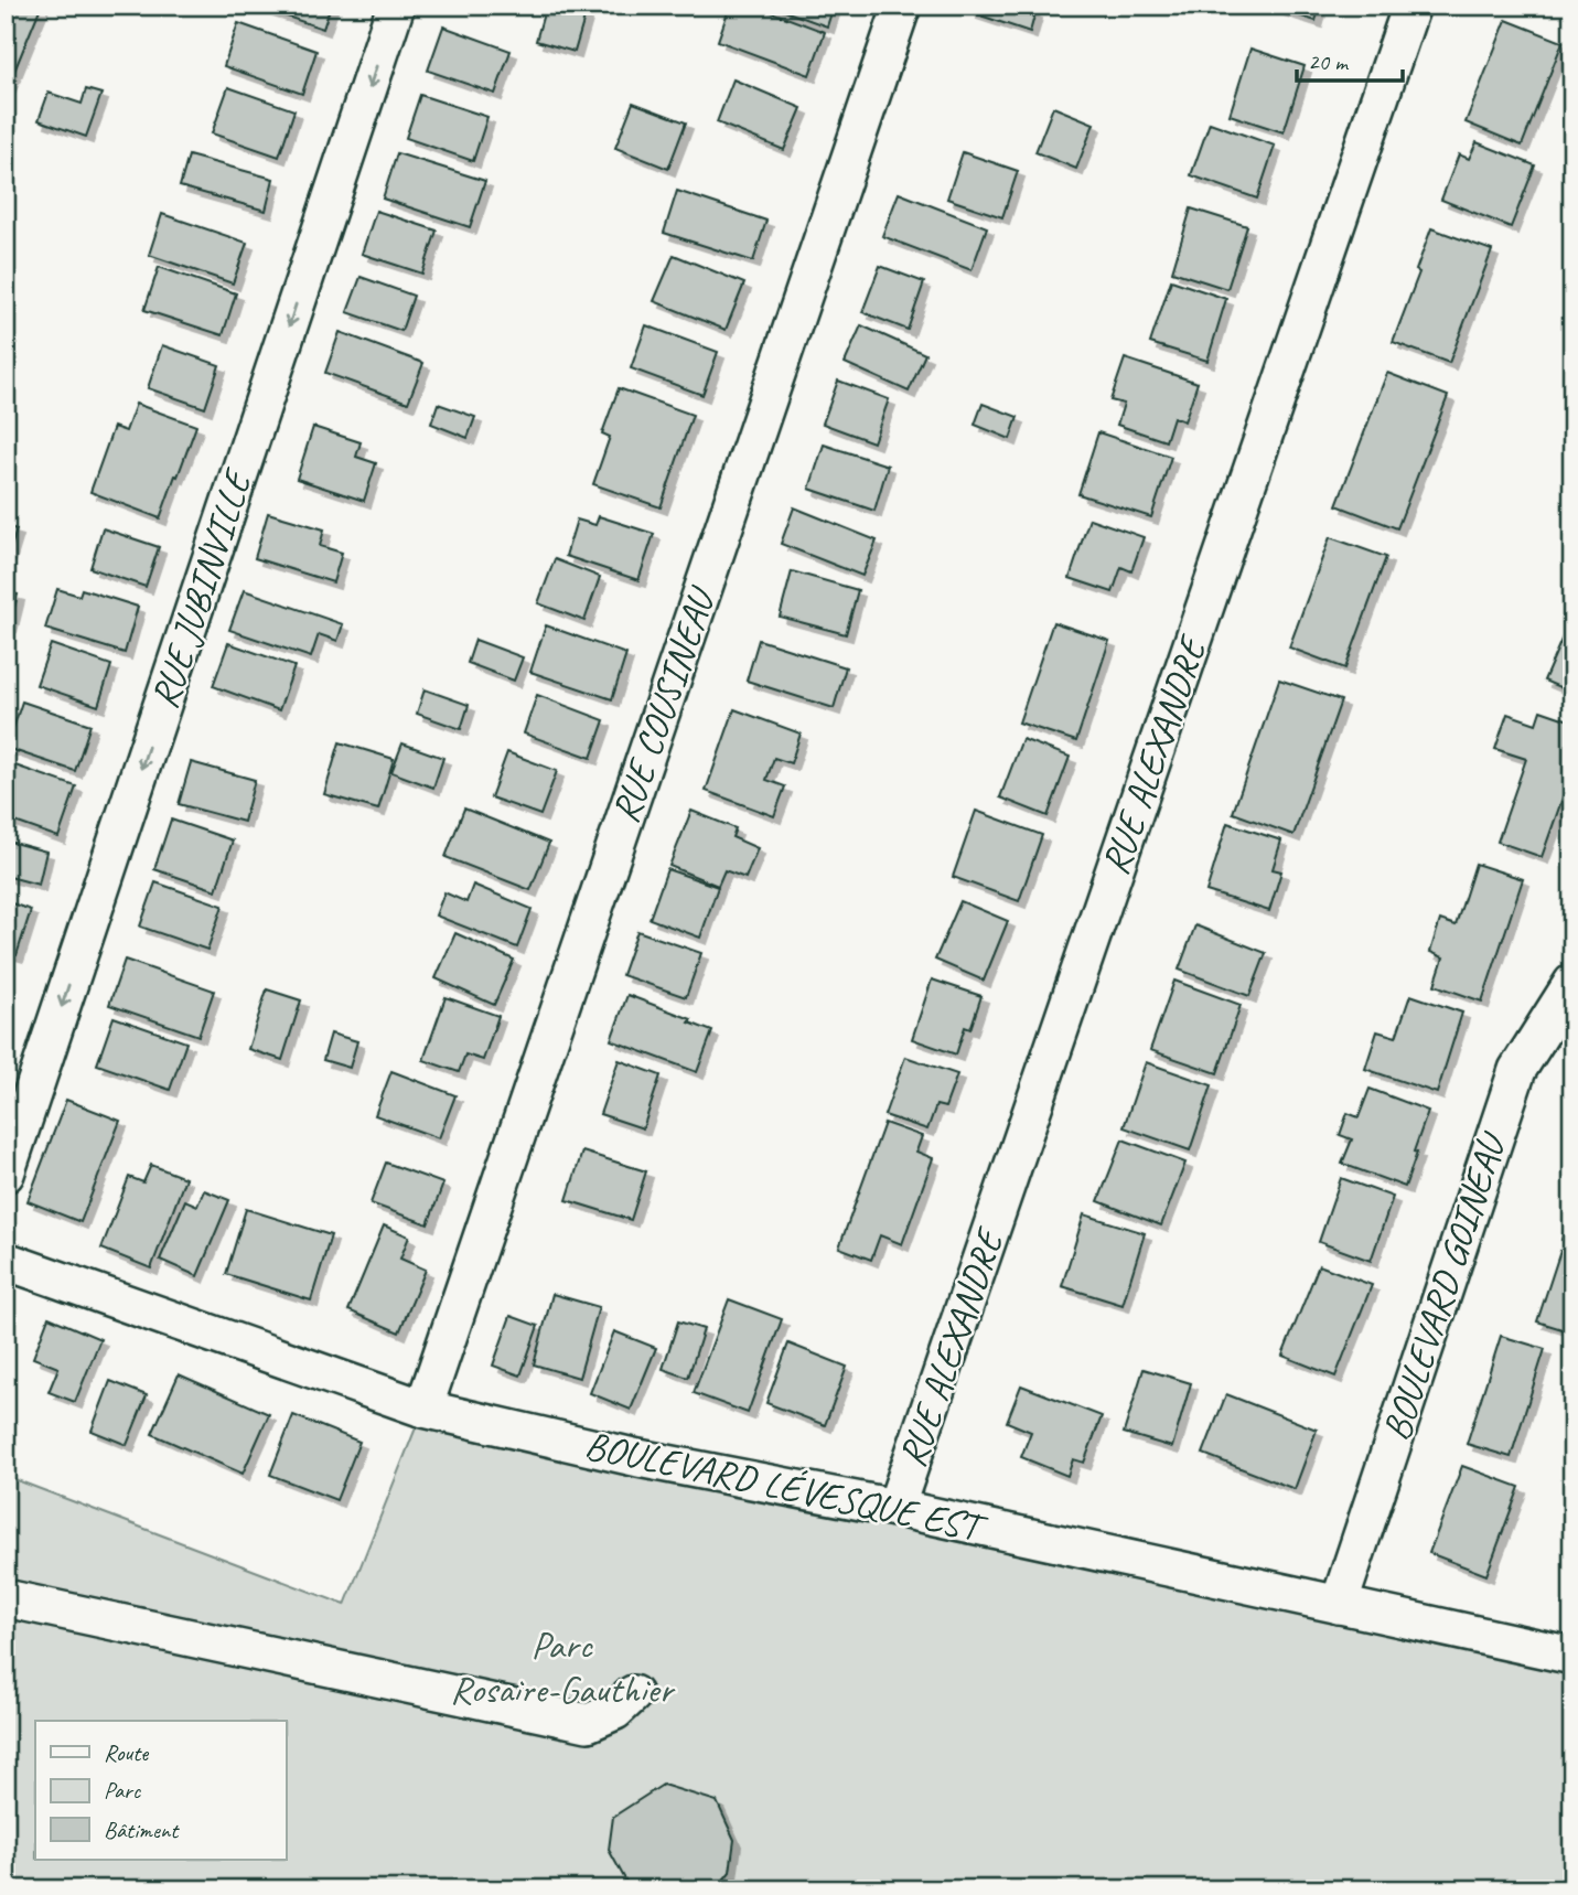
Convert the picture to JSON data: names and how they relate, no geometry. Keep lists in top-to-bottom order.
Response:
{
  "streets": {
    "street": [
      "RUE JUBINVILLE",
      "RUE COUSINEAU",
      "RUE ALEXANDRE",
      "BOULEVARD GOINEAU",
      "BOULEVARD LÉVESQUE EST"
    ]
  },
  "crossings": [
    ["RUE COUSINEAU", "BOULEVARD LÉVESQUE EST"],
    ["RUE ALEXANDRE", "BOULEVARD LÉVESQUE EST"],
    ["BOULEVARD GOINEAU", "BOULEVARD LÉVESQUE EST"]
  ],
  "one_way": ["RUE JUBINVILLE"],
  "parks": ["Parc Rosaire-Gauthier"],
  "legend": ["Route", "Parc", "Bâtiment"],
  "scale_bar": "20 m"
}
